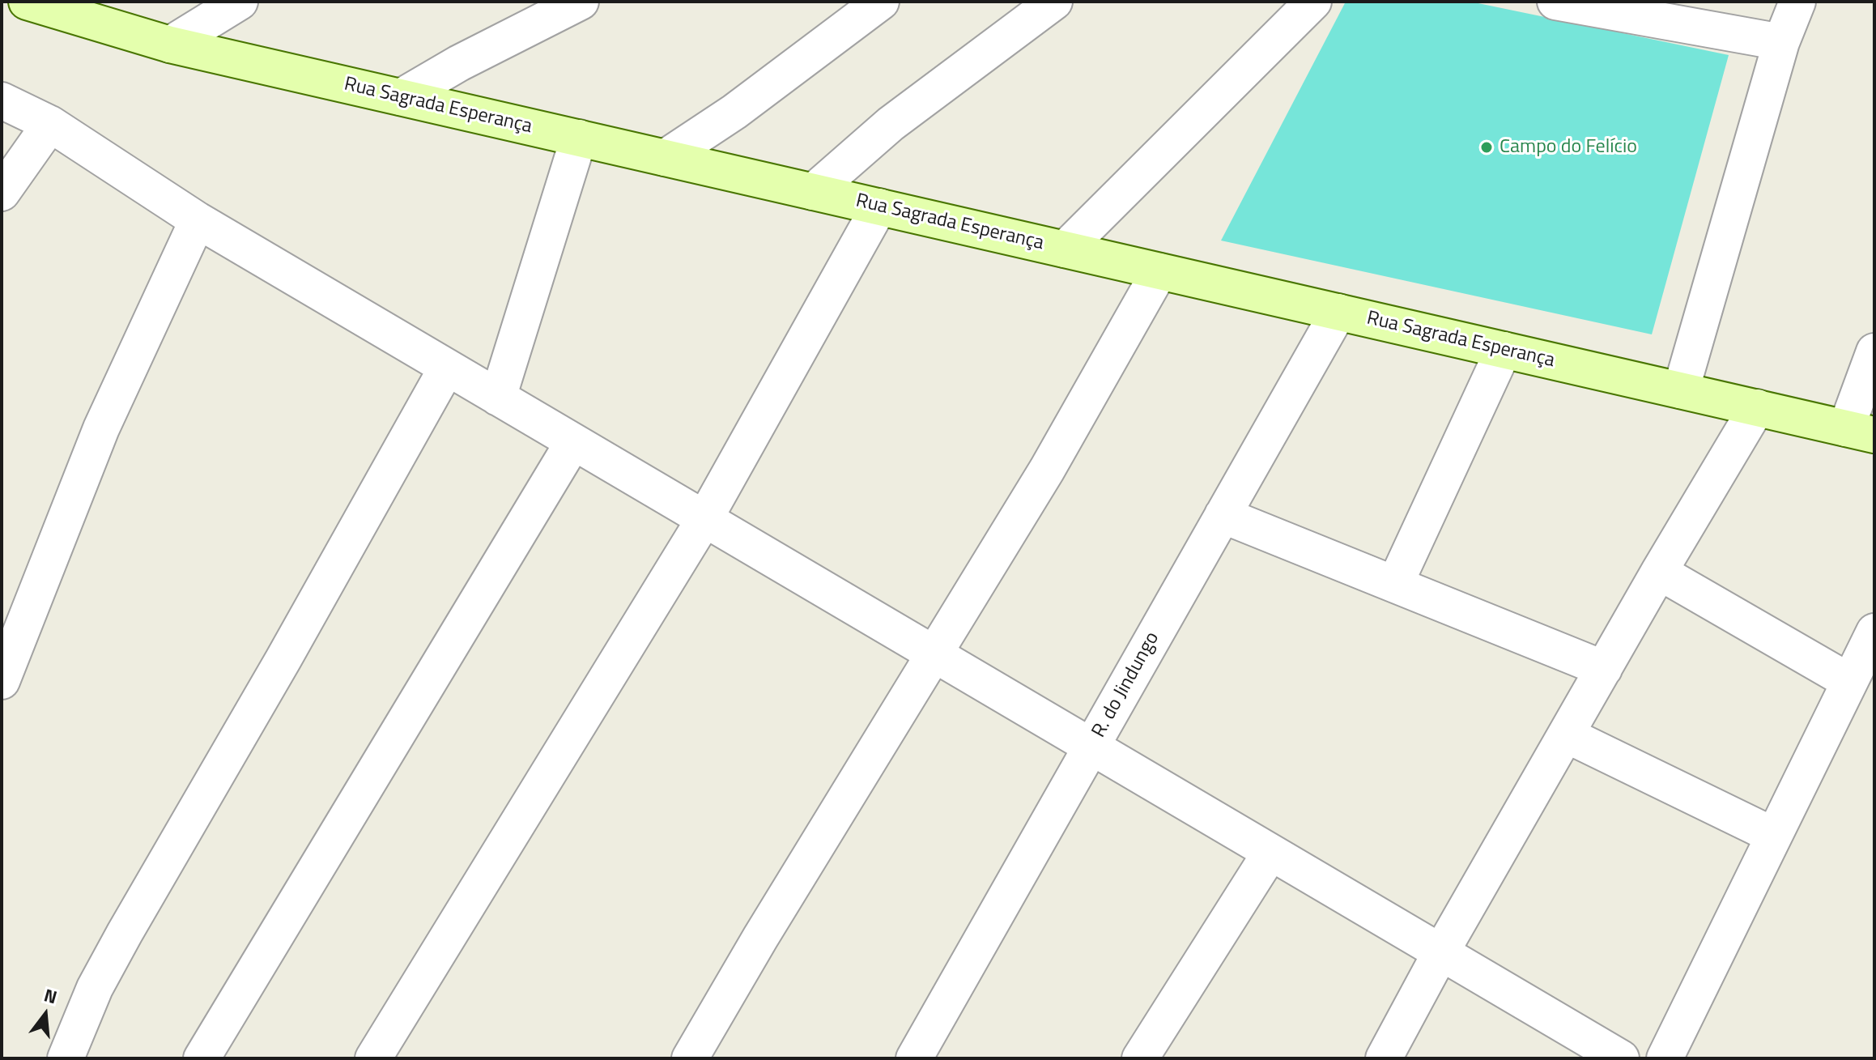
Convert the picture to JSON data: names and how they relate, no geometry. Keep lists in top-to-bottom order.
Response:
{
  "streets": {
    "street": ["Rua Sagrada Esperança", "R. do Jindungo"]
  },
  "crossings": [
    ["Rua Sagrada Esperança", "R. do Jindungo"]
  ],
  "places": ["Campo do Felício"],
  "north": "top"
}
